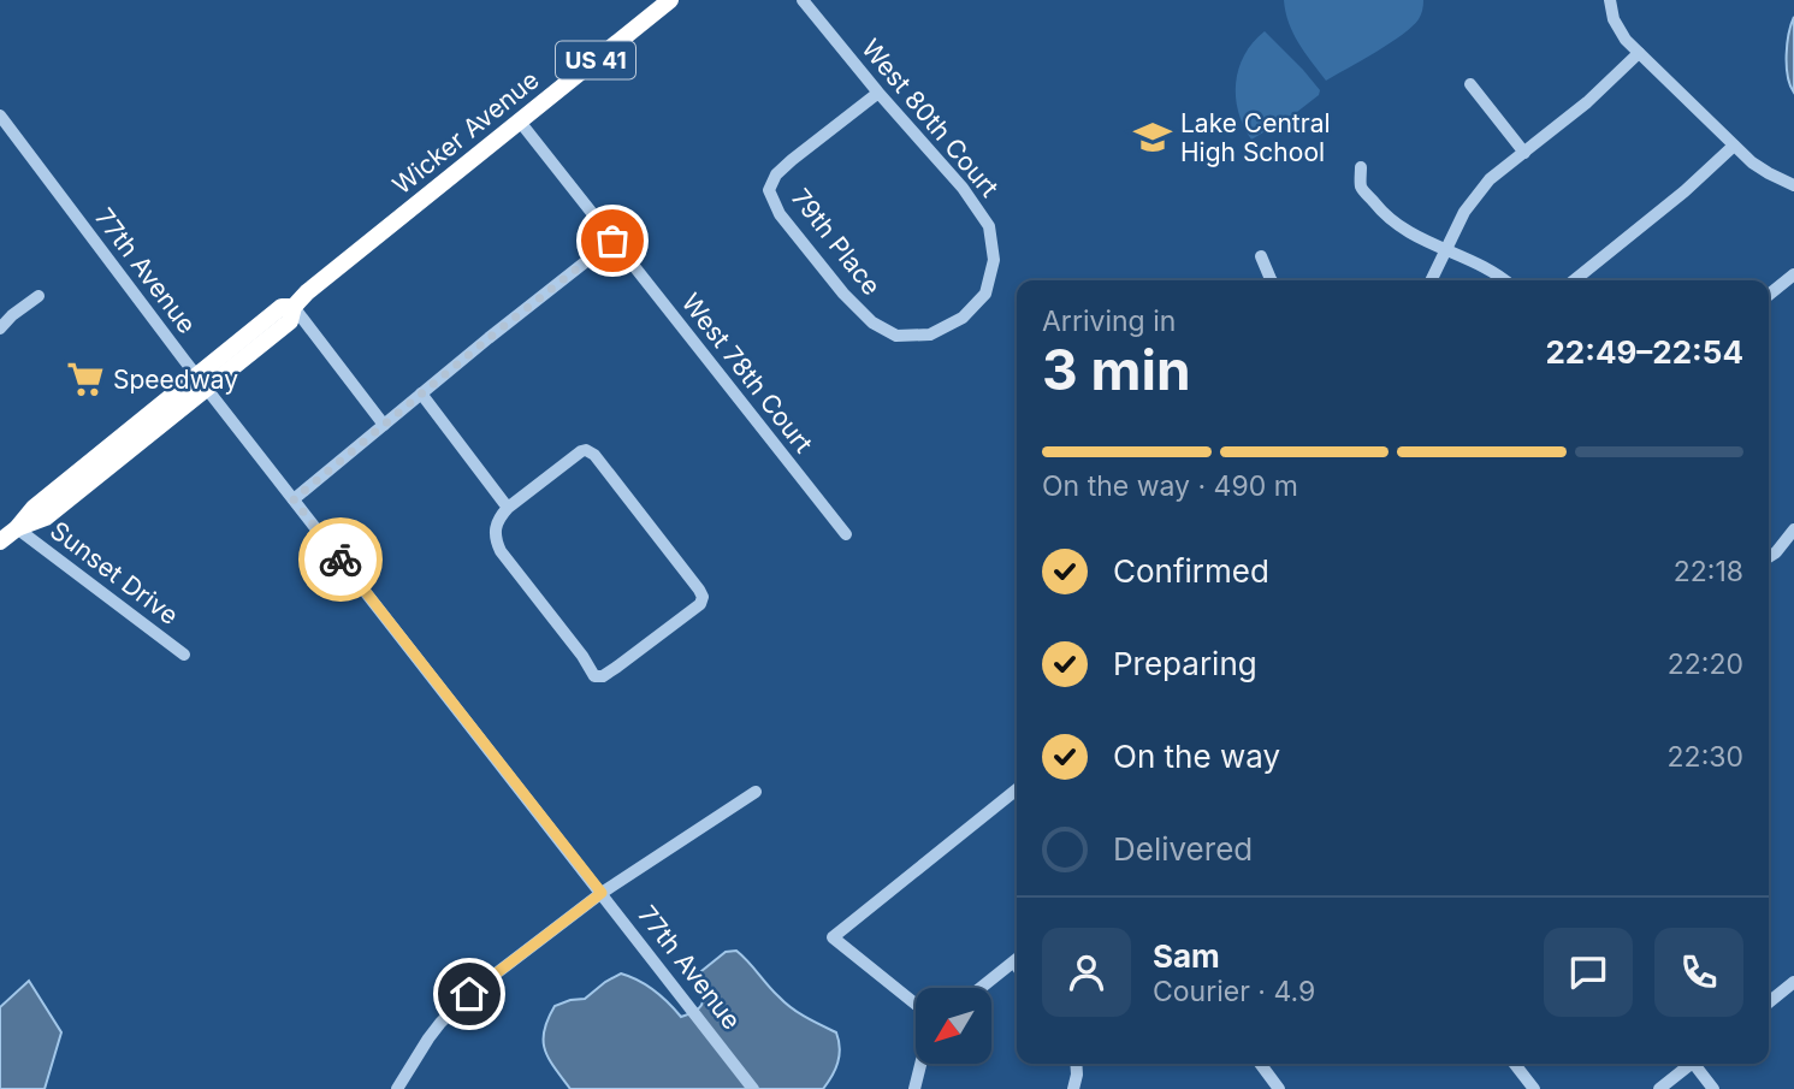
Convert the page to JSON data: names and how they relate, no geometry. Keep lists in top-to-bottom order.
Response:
{
  "streets": {
    "highway": ["US 41", "Wicker Avenue"],
    "street": [
      "West 80th Court",
      "79th Place",
      "77th Avenue",
      "West 78th Court",
      "Sunset Drive"
    ]
  },
  "crossings": [
    ["West 80th Court", "79th Place"],
    ["Wicker Avenue", "77th Avenue"],
    ["Wicker Avenue", "West 78th Court"],
    ["Wicker Avenue", "Sunset Drive"]
  ],
  "places": {
    "school or university": ["Lake Central High School"],
    "supermarket": ["Speedway"]
  },
  "north": "bottom left",
  "page": {
    "heading": ["3 min", "Arriving in", "22:49–22:54"],
    "panel": ["Sam", "Courier · 4.9"],
    "bar": "On the way · 490 m",
    "list": [
      ["Confirmed", "22:18"],
      ["Preparing", "22:20"],
      ["On the way", "22:30"],
      "Delivered"
    ]
  }
}
